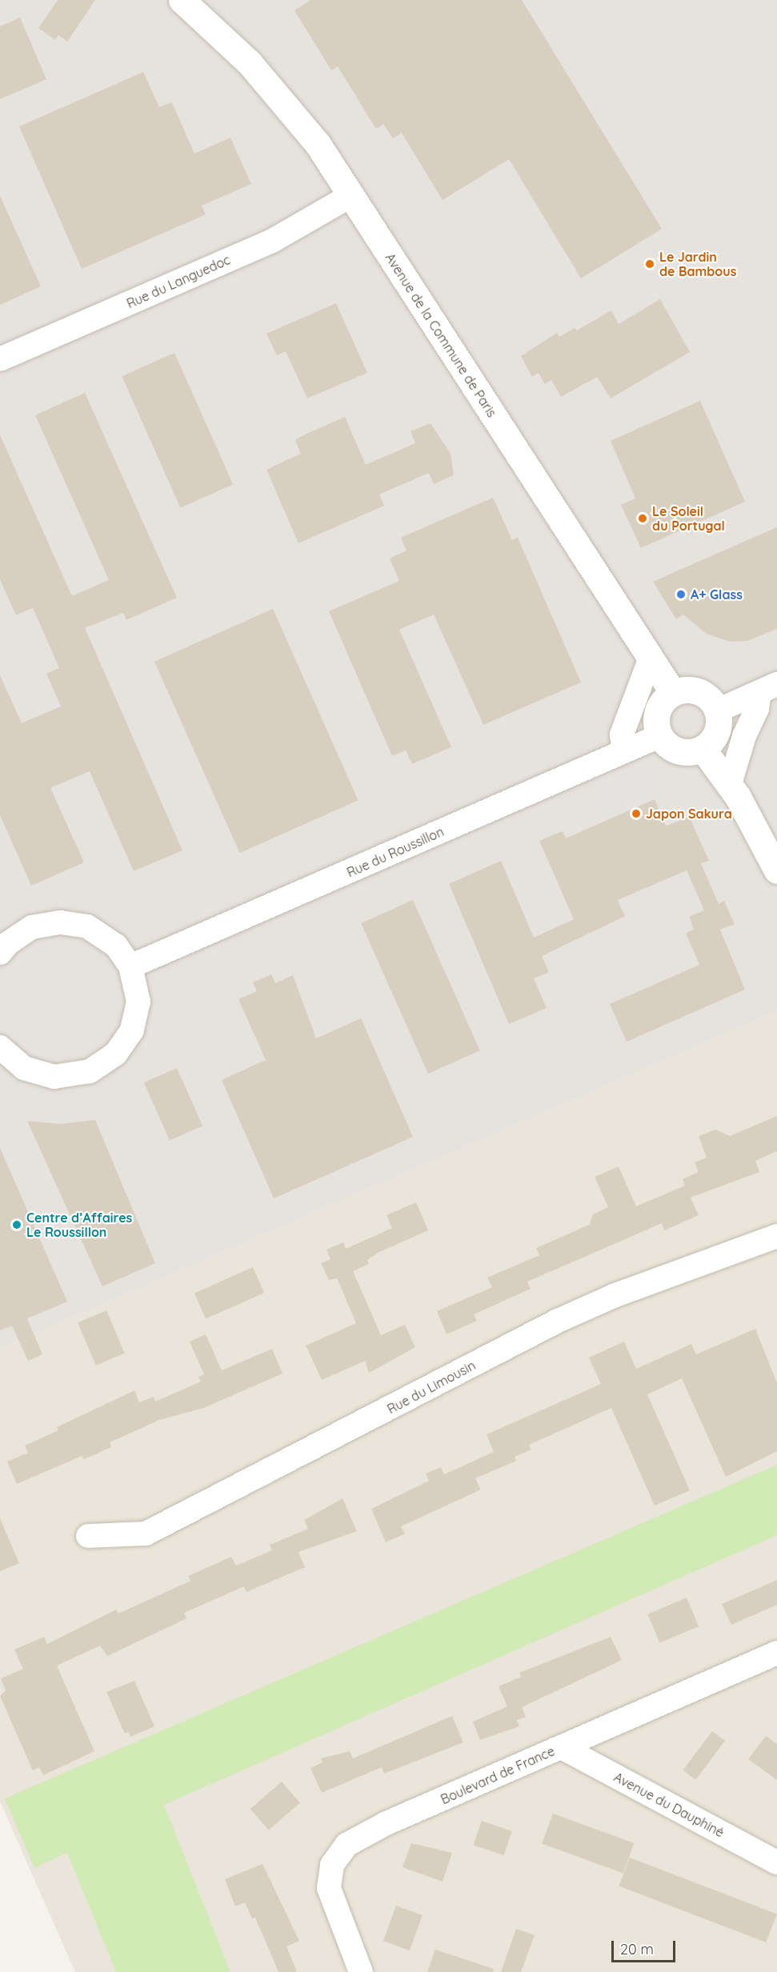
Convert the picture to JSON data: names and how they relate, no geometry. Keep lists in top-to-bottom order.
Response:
{
  "streets": {
    "street": [
      "Rue du Languedoc",
      "Avenue de la Commune de Paris",
      "Rue du Roussillon",
      "Rue du Limousin",
      "Boulevard de France",
      "Avenue du Dauphiné"
    ]
  },
  "crossings": [
    ["Rue du Languedoc", "Avenue de la Commune de Paris"],
    ["Avenue de la Commune de Paris", "Rue du Roussillon"],
    ["Boulevard de France", "Avenue du Dauphiné"]
  ],
  "places": [
    "Le Jardin de Bambous",
    "Le Soleil du Portugal",
    "A+ Glass",
    "Japon Sakura",
    "Centre d’Affaires Le Roussillon"
  ],
  "scale_bar": "20 m"
}
